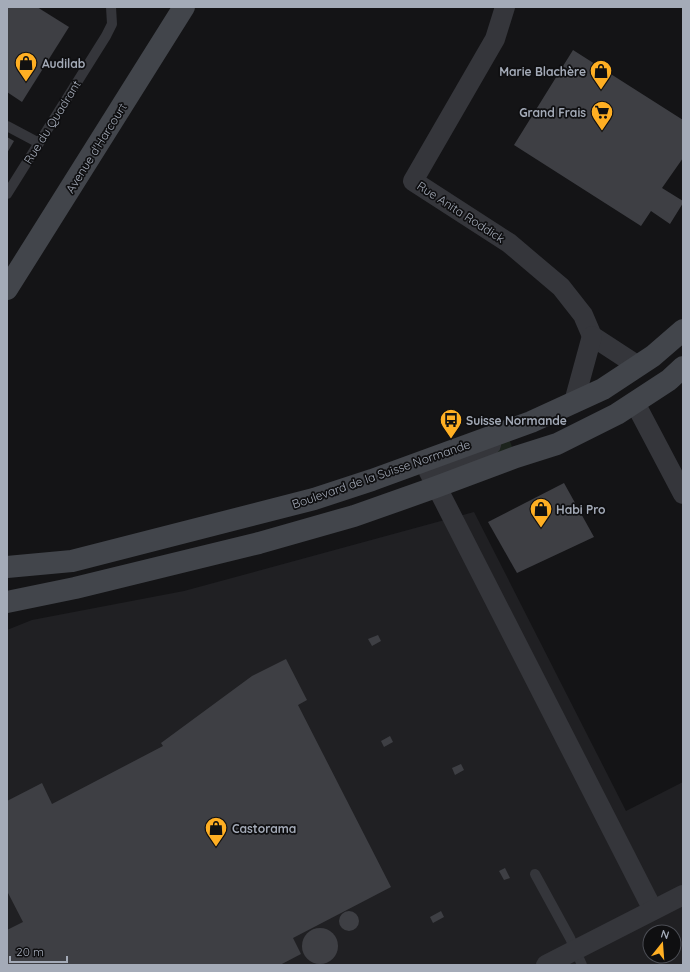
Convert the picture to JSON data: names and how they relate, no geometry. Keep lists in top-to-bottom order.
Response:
{
  "streets": {
    "street": ["Avenue d'Harcourt", "Rue Anita Roddick", "Boulevard de la Suisse Normande"],
    "lane": ["Rue du Quadrant"]
  },
  "places": {
    "shop": [
      "Audilab",
      "Marie Blachère",
      "Habi Pro",
      "Castorama"
    ],
    "supermarket": ["Grand Frais"],
    "bus stop": ["Suisse Normande"]
  },
  "scale_bar": "20 m",
  "north": "top"
}
